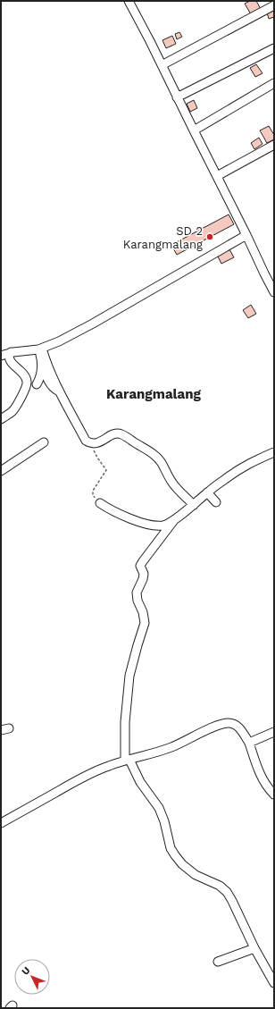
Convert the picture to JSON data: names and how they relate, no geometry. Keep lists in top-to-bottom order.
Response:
{
  "districts": ["Karangmalang"],
  "places": ["SD 2 Karangmalang"],
  "north": "top left"
}
